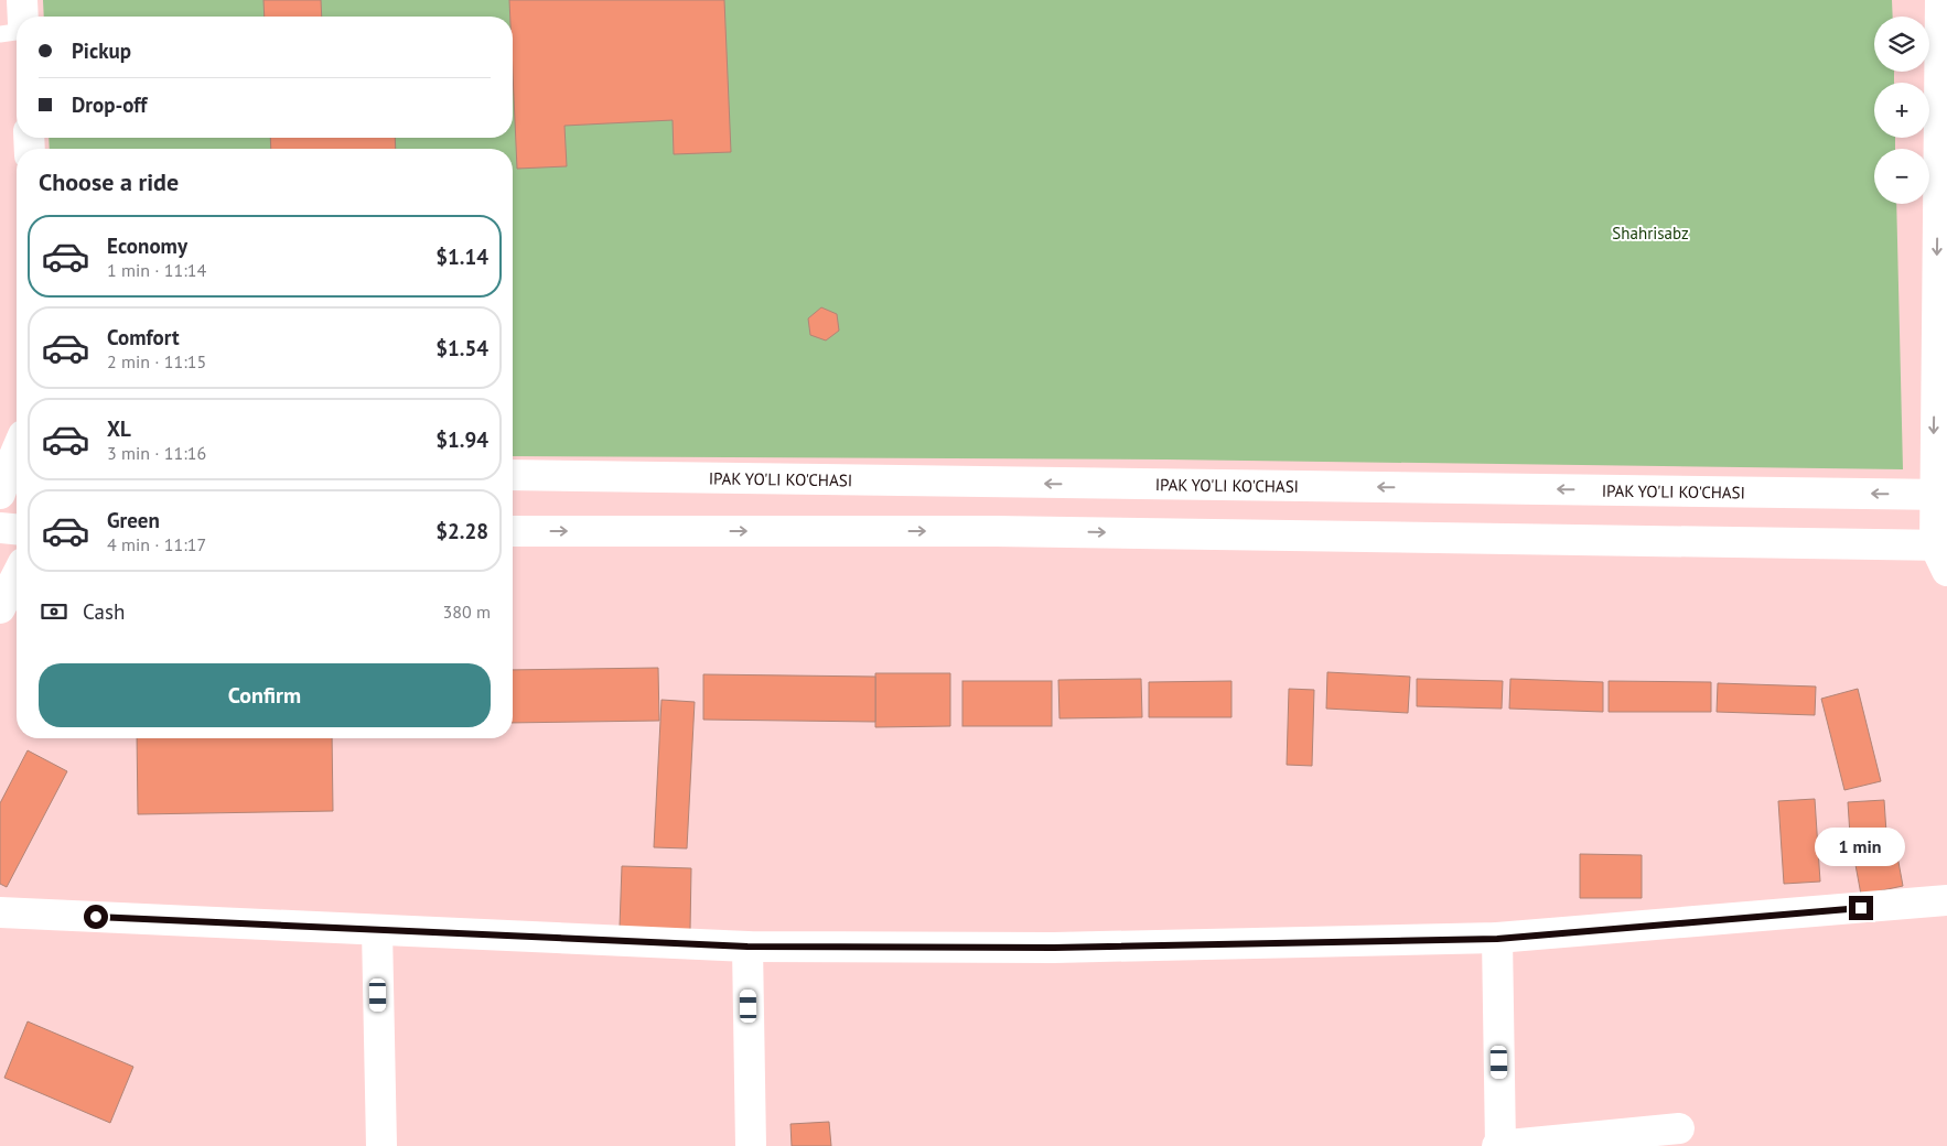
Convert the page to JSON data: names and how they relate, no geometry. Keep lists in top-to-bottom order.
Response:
{
  "streets": {
    "main road": ["IPAK YO'LI KO'CHASI"]
  },
  "parks": ["Shahrisabz"],
  "page": {
    "map_buttons": ["+", "−"],
    "banner": ["Pickup", "Drop-off"],
    "heading": "Choose a ride",
    "list": [
      {
        "name": "Economy",
        "note": "1 min · 11:14",
        "value": "$1.14"
      },
      {
        "name": "Comfort",
        "note": "2 min · 11:15",
        "value": "$1.54"
      },
      {
        "name": "XL",
        "note": "3 min · 11:16",
        "value": "$1.94"
      },
      {
        "name": "Green",
        "note": "4 min · 11:17",
        "value": "$2.28"
      }
    ],
    "pay": ["Cash", "380 m"],
    "buttons": "Confirm",
    "bubble": "1 min"
  }
}
